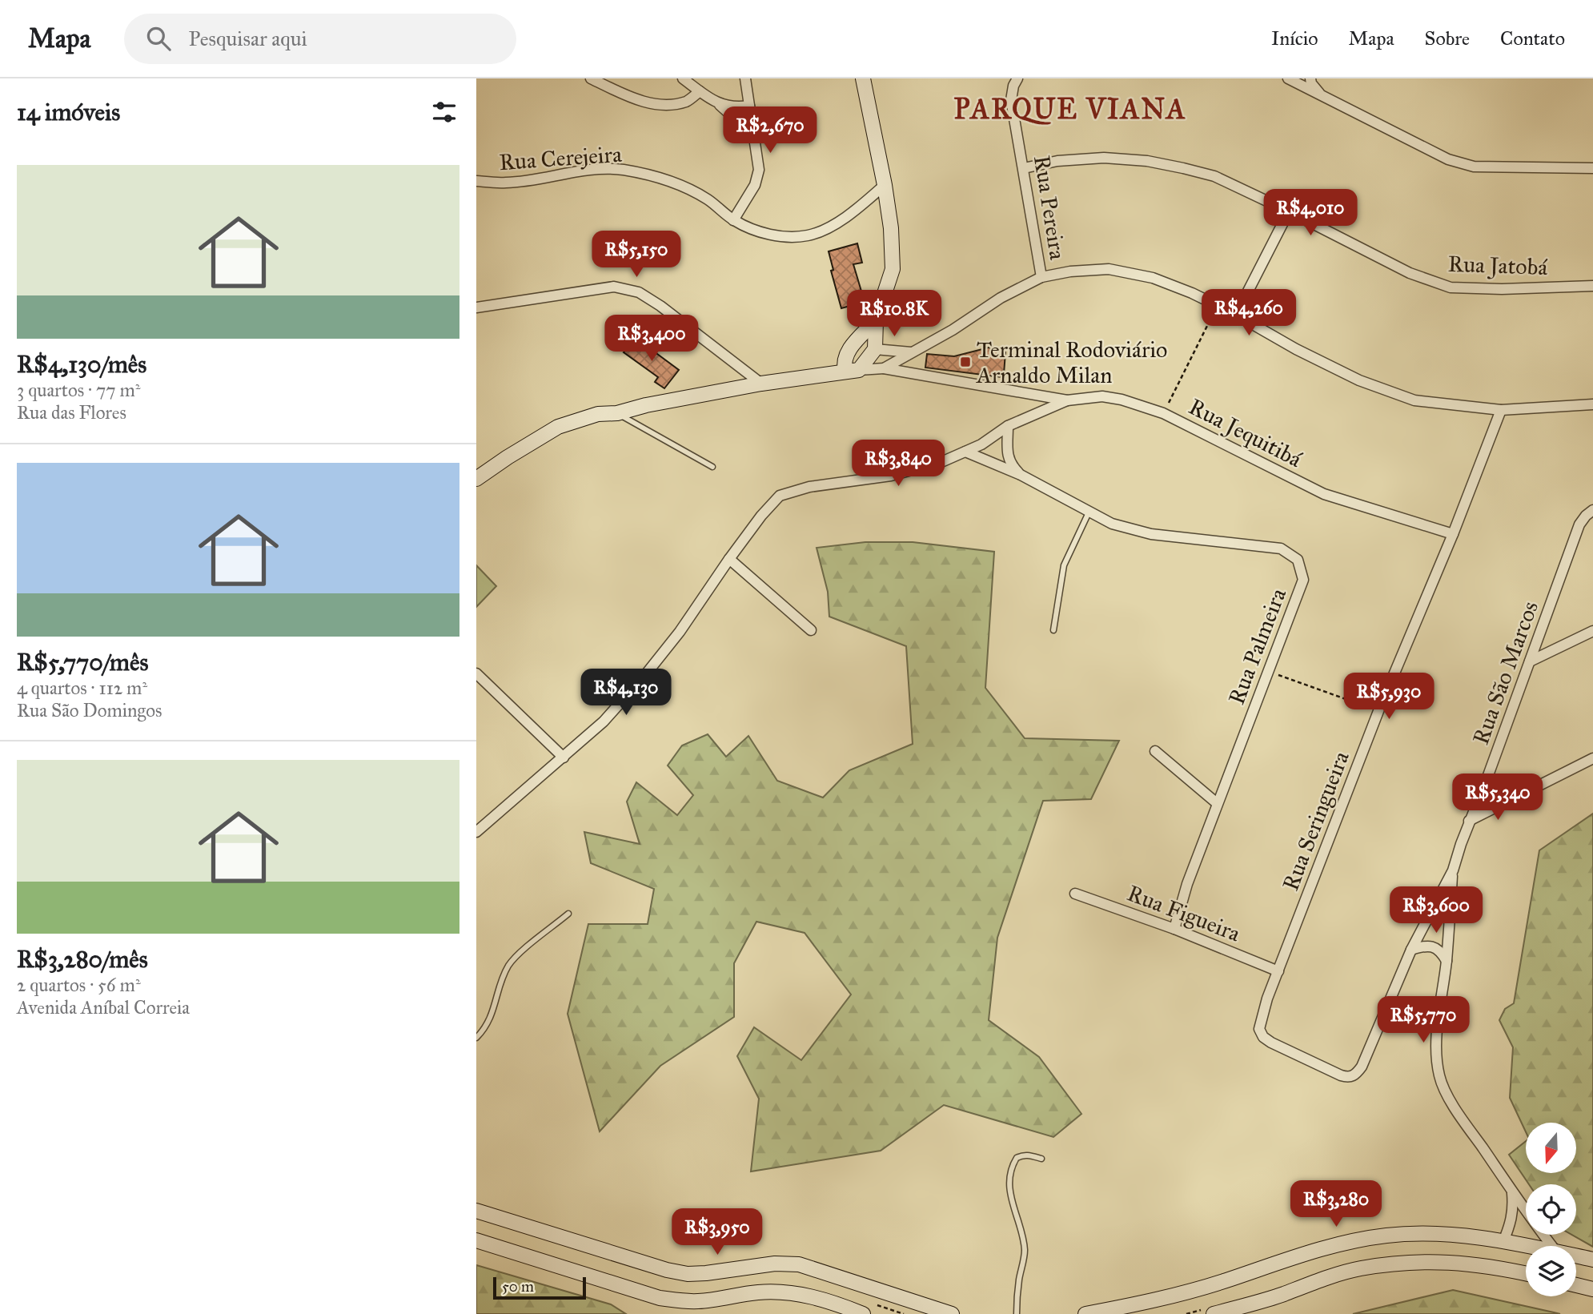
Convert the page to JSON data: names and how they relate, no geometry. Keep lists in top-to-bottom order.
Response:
{
  "streets": {
    "street": [
      "Rua Cerejeira",
      "Rua Pereira",
      "Rua Jatobá",
      "Rua Jequitibá",
      "Rua Palmeira",
      "Rua São Marcos",
      "Rua Seringueira",
      "Rua Figueira"
    ]
  },
  "crossings": [
    ["Rua Pereira", "Rua Jatobá"],
    ["Rua Jequitibá", "Rua Seringueira"],
    ["Rua Palmeira", "Rua Figueira"],
    ["Rua São Marcos", "Rua Seringueira"],
    ["Rua Seringueira", "Rua Figueira"]
  ],
  "districts": ["PARQUE VIANA"],
  "places": {
    "transit": ["Terminal Rodoviário Arnaldo Milan"]
  },
  "scale_bar": "50 m",
  "north": "bottom",
  "page": {
    "header": "Mapa",
    "search": "Pesquisar aqui",
    "nav": [
      "Início",
      "Mapa",
      "Sobre",
      "Contato"
    ],
    "heading": "14 imóveis",
    "price": [
      "R$2,670",
      "R$4,010",
      "R$5,150",
      "R$4,260",
      "R$10.8K",
      "R$3,400",
      "R$3,840",
      "R$4,130",
      "R$5,930",
      "R$5,340",
      "R$3,600",
      "R$5,770",
      "R$3,280",
      "R$3,950"
    ],
    "list": [
      {
        "name": "R$4,130/mês",
        "note": "3 quartos · 77 m² · Rua das Flores"
      },
      {
        "name": "R$5,770/mês",
        "note": "4 quartos · 112 m² · Rua São Domingos"
      },
      {
        "name": "R$3,280/mês",
        "note": "2 quartos · 56 m² · Avenida Aníbal Correia"
      }
    ],
    "scale": "50 m"
  }
}
